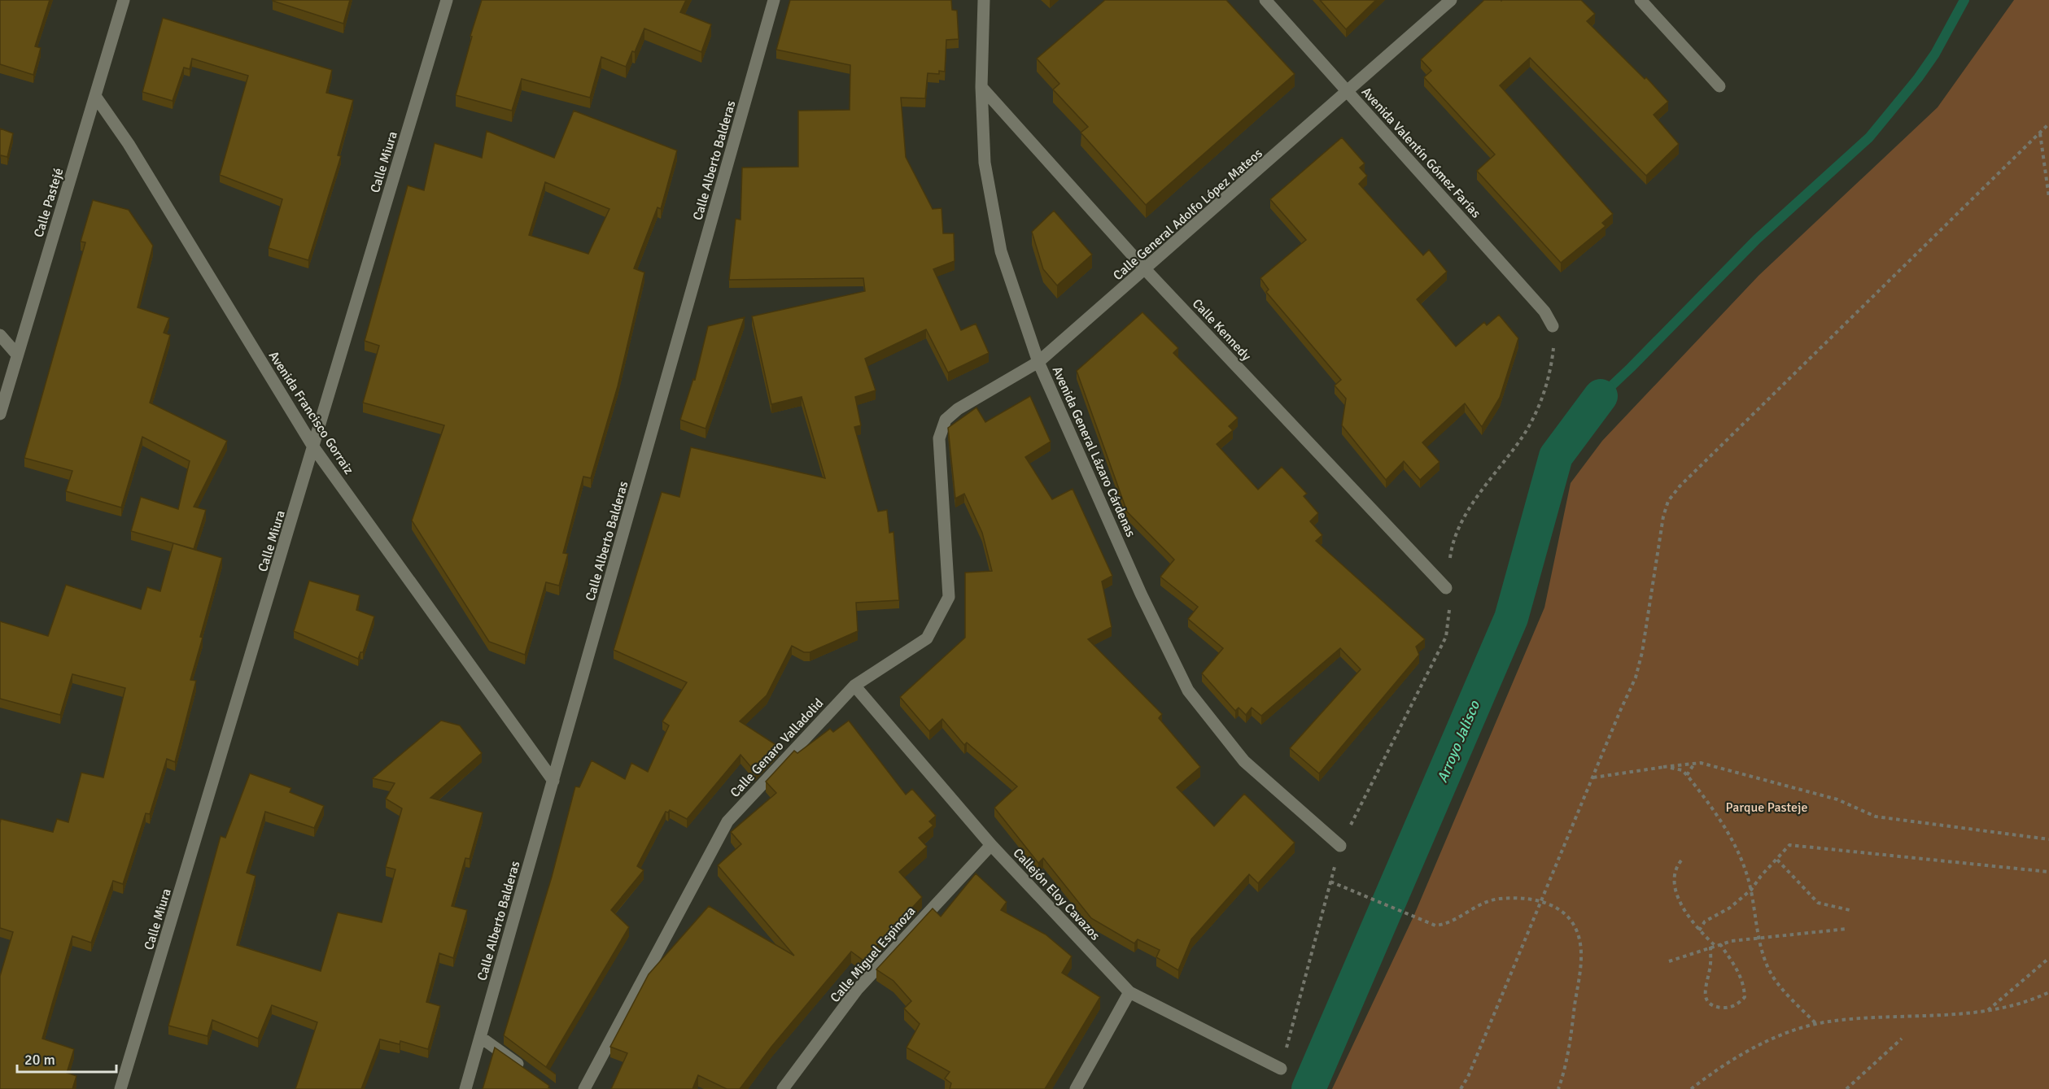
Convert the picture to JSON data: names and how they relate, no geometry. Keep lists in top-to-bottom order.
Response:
{
  "streets": {
    "street": [
      "Avenida Valentín Gómez Farías",
      "Calle Alberto Balderas",
      "Calle Miura",
      "Calle Pastejé",
      "Calle General Adolfo López Mateos",
      "Calle Kennedy",
      "Avenida Francisco Gorraiz",
      "Avenida General Lázaro Cárdenas",
      "Calle Genaro Valladolid",
      "Callejón Eloy Cavazos",
      "Calle Miguel Espinoza"
    ]
  },
  "crossings": [
    ["Avenida Valentín Gómez Farías", "Calle General Adolfo López Mateos"],
    ["Calle Alberto Balderas", "Avenida Francisco Gorraiz"],
    ["Calle Miura", "Avenida Francisco Gorraiz"],
    ["Calle Pastejé", "Avenida Francisco Gorraiz"],
    ["Calle General Adolfo López Mateos", "Calle Kennedy"],
    ["Calle General Adolfo López Mateos", "Avenida General Lázaro Cárdenas"],
    ["Calle General Adolfo López Mateos", "Calle Genaro Valladolid"],
    ["Calle Kennedy", "Avenida General Lázaro Cárdenas"],
    ["Calle Genaro Valladolid", "Callejón Eloy Cavazos"],
    ["Callejón Eloy Cavazos", "Calle Miguel Espinoza"]
  ],
  "water": ["Arroyo Jalisco"],
  "parks": ["Parque Pasteje"],
  "scale_bar": "20 m"
}
